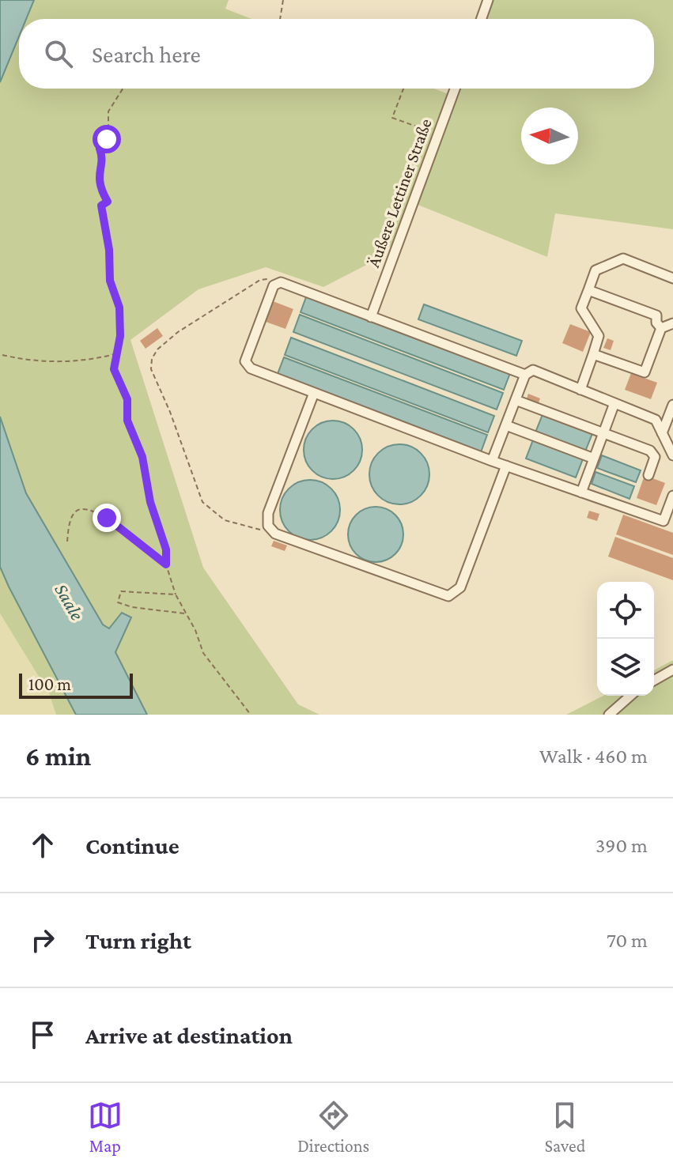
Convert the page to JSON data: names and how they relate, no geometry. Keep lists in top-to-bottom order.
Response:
{
  "streets": {
    "street": ["Äußere Lettiner Straße"]
  },
  "water": ["Saale"],
  "scale_bar": "100 m",
  "north": "left",
  "page": {
    "search": "Search here",
    "scale": "100 m",
    "heading": ["6 min", "Walk · 460 m"],
    "list": [
      ["Continue", "390 m"],
      ["Turn right", "70 m"],
      "Arrive at destination"
    ],
    "nav": ["Map", "Directions", "Saved"]
  }
}
